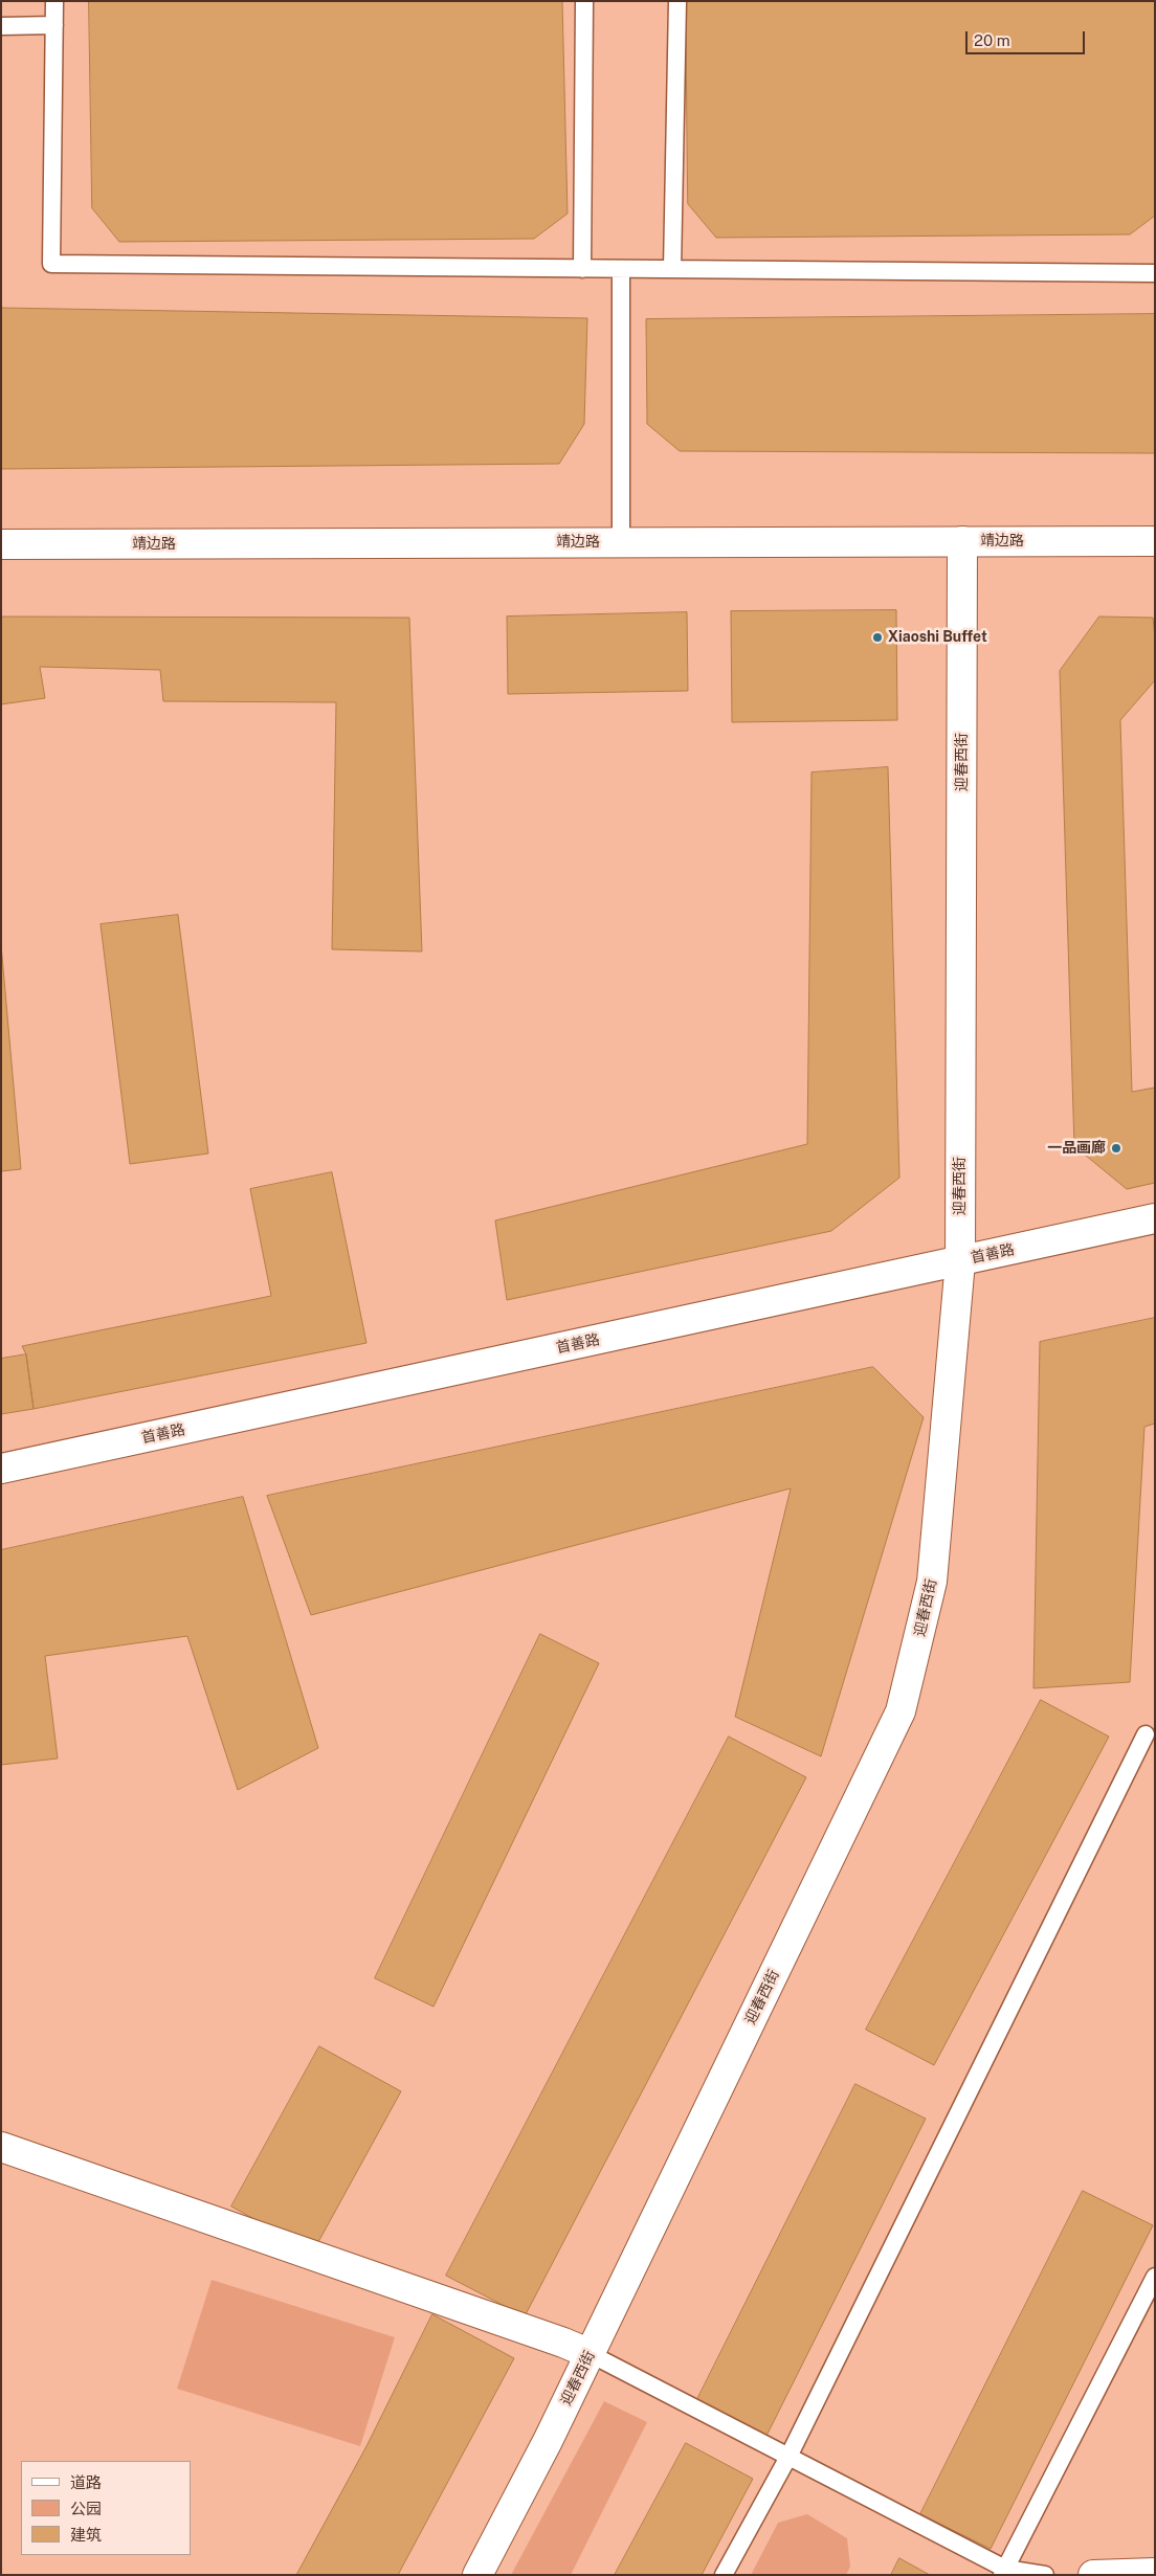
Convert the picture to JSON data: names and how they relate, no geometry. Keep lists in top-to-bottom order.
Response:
{
  "streets": {
    "street": ["靖边路", "迎春西街", "首善路"]
  },
  "crossings": [
    ["靖边路", "迎春西街"],
    ["迎春西街", "首善路"]
  ],
  "places": ["Xiaoshi Buffet", "一品画廊"],
  "legend": ["道路", "公园", "建筑"],
  "scale_bar": "20 m"
}
